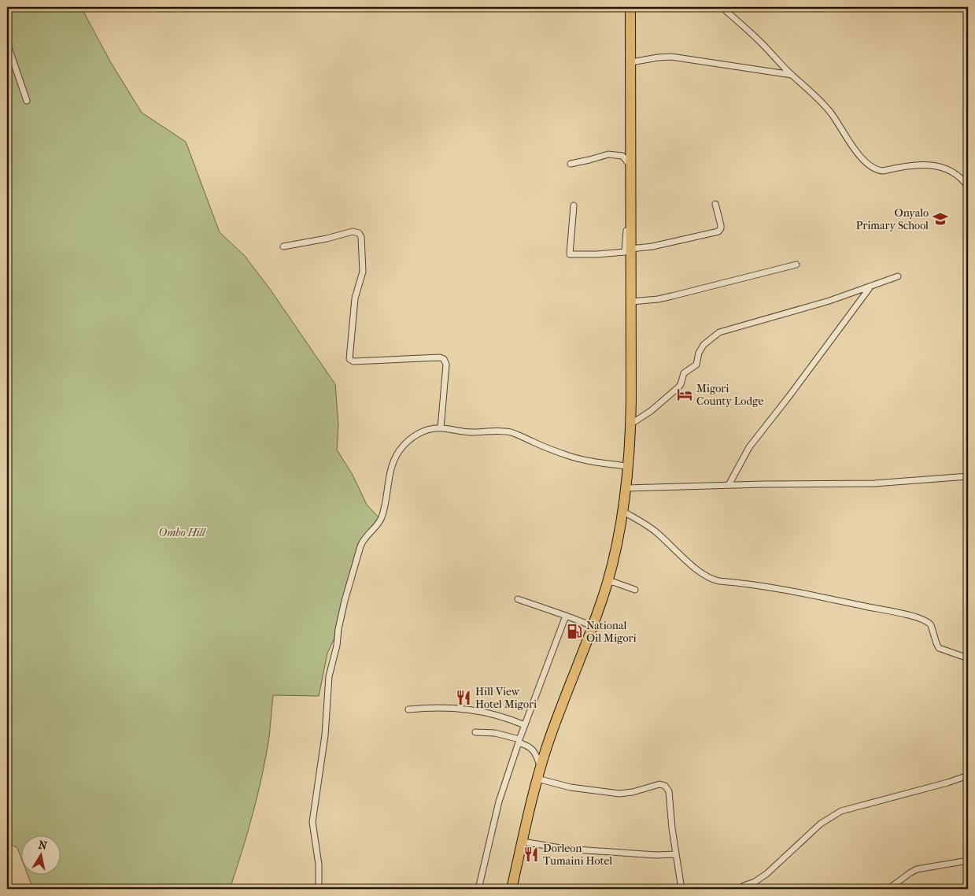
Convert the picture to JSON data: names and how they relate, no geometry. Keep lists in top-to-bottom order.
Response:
{
  "parks": ["Ombo Hill"],
  "places": {
    "school or university": ["Onyalo Primary School"],
    "hotel": ["Migori County Lodge"],
    "fuel station": ["National Oil Migori"],
    "restaurant": ["Hill View Hotel Migori", "Dorleon Tumaini Hotel"]
  },
  "north": "top"
}
